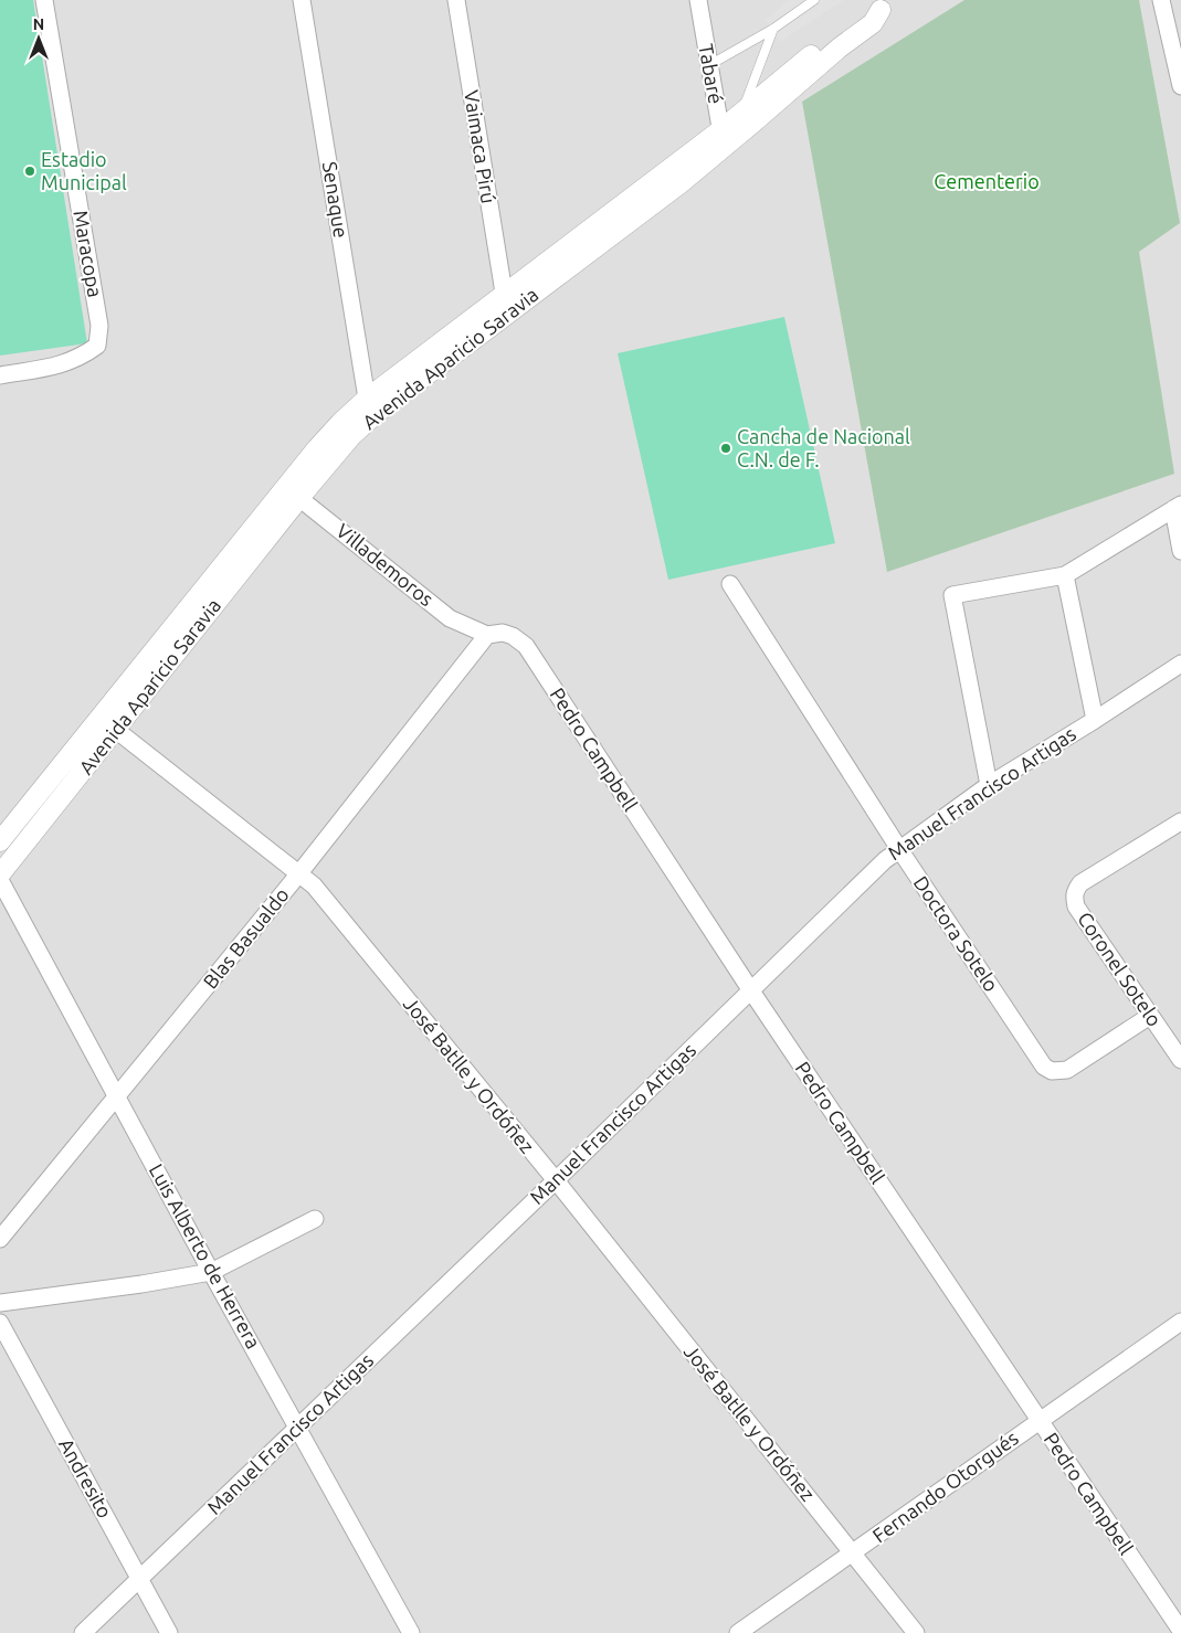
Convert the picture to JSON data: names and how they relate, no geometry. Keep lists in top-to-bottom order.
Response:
{
  "streets": {
    "street": [
      "Tabaré",
      "Vaimaca Pirú",
      "Senaque",
      "Maracopa",
      "Avenida Aparicio Saravia",
      "Villademoros",
      "Pedro Campbell",
      "Manuel Francisco Artigas",
      "Doctora Sotelo",
      "Blas Basualdo",
      "Coronel Sotelo",
      "José Batlle y Ordóñez",
      "Luis Alberto de Herrera",
      "Andresito",
      "Fernando Otorgués"
    ]
  },
  "crossings": [
    ["Tabaré", "Avenida Aparicio Saravia"],
    ["Vaimaca Pirú", "Avenida Aparicio Saravia"],
    ["Senaque", "Avenida Aparicio Saravia"],
    ["Avenida Aparicio Saravia", "Villademoros"],
    ["Avenida Aparicio Saravia", "José Batlle y Ordóñez"],
    ["Villademoros", "Pedro Campbell"],
    ["Villademoros", "Blas Basualdo"],
    ["Pedro Campbell", "Manuel Francisco Artigas"],
    ["Pedro Campbell", "Blas Basualdo"],
    ["Pedro Campbell", "Fernando Otorgués"],
    ["Manuel Francisco Artigas", "Doctora Sotelo"],
    ["Manuel Francisco Artigas", "José Batlle y Ordóñez"],
    ["Manuel Francisco Artigas", "Luis Alberto de Herrera"],
    ["Manuel Francisco Artigas", "Andresito"],
    ["Doctora Sotelo", "Coronel Sotelo"],
    ["Blas Basualdo", "José Batlle y Ordóñez"],
    ["Blas Basualdo", "Luis Alberto de Herrera"],
    ["José Batlle y Ordóñez", "Fernando Otorgués"]
  ],
  "parks": ["Cementerio"],
  "places": ["Estadio Municipal", "Cancha de Nacional C.N. de F."],
  "north": "top"
}
